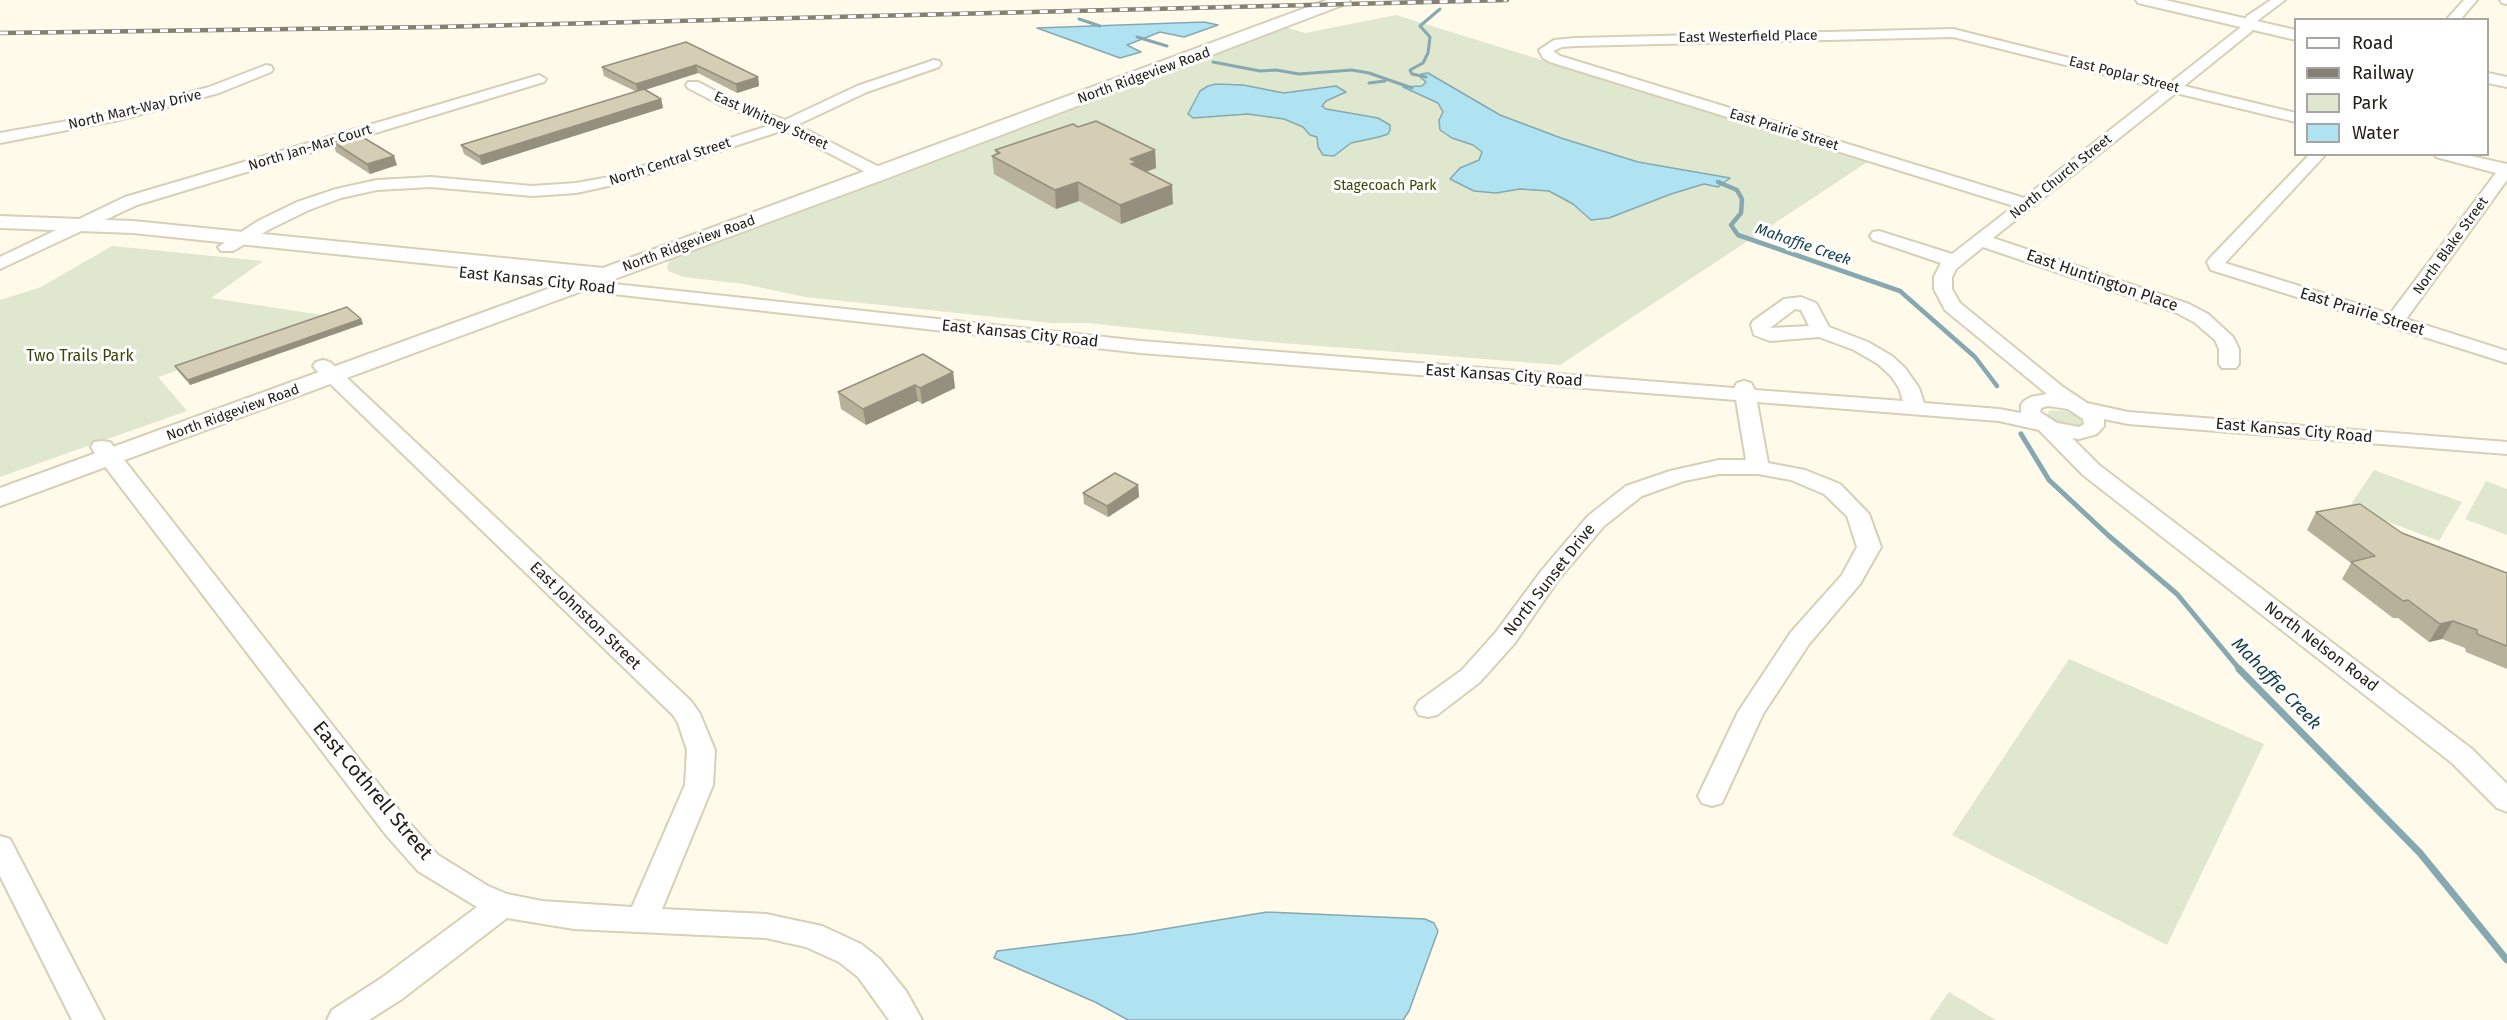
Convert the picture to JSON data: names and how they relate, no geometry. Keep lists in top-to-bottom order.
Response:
{
  "streets": {
    "main road": ["North Ridgeview Road", "East Kansas City Road"],
    "street": [
      "East Westerfield Place",
      "East Poplar Street",
      "North Mart-Way Drive",
      "East Whitney Street",
      "East Prairie Street",
      "North Jan-Mar Court",
      "North Central Street",
      "North Church Street",
      "North Blake Street",
      "East Huntington Place",
      "North Sunset Drive",
      "East Johnston Street",
      "North Nelson Road",
      "East Cothrell Street"
    ]
  },
  "crossings": [
    ["East Westerfield Place", "East Poplar Street"],
    ["East Westerfield Place", "East Prairie Street"],
    ["East Poplar Street", "North Church Street"],
    ["North Ridgeview Road", "East Whitney Street"],
    ["North Ridgeview Road", "East Kansas City Road"],
    ["North Ridgeview Road", "East Johnston Street"],
    ["North Ridgeview Road", "East Cothrell Street"],
    ["East Whitney Street", "North Central Street"],
    ["East Prairie Street", "North Church Street"],
    ["East Prairie Street", "North Blake Street"],
    ["North Jan-Mar Court", "East Kansas City Road"],
    ["North Central Street", "East Kansas City Road"],
    ["North Church Street", "East Kansas City Road"],
    ["North Church Street", "East Huntington Place"],
    ["North Church Street", "North Nelson Road"],
    ["East Kansas City Road", "North Nelson Road"],
    ["East Johnston Street", "East Cothrell Street"]
  ],
  "water": ["Mahaffie Creek"],
  "parks": ["Stagecoach Park", "Two Trails Park"],
  "legend": [
    "Road",
    "Railway",
    "Park",
    "Water"
  ]
}
